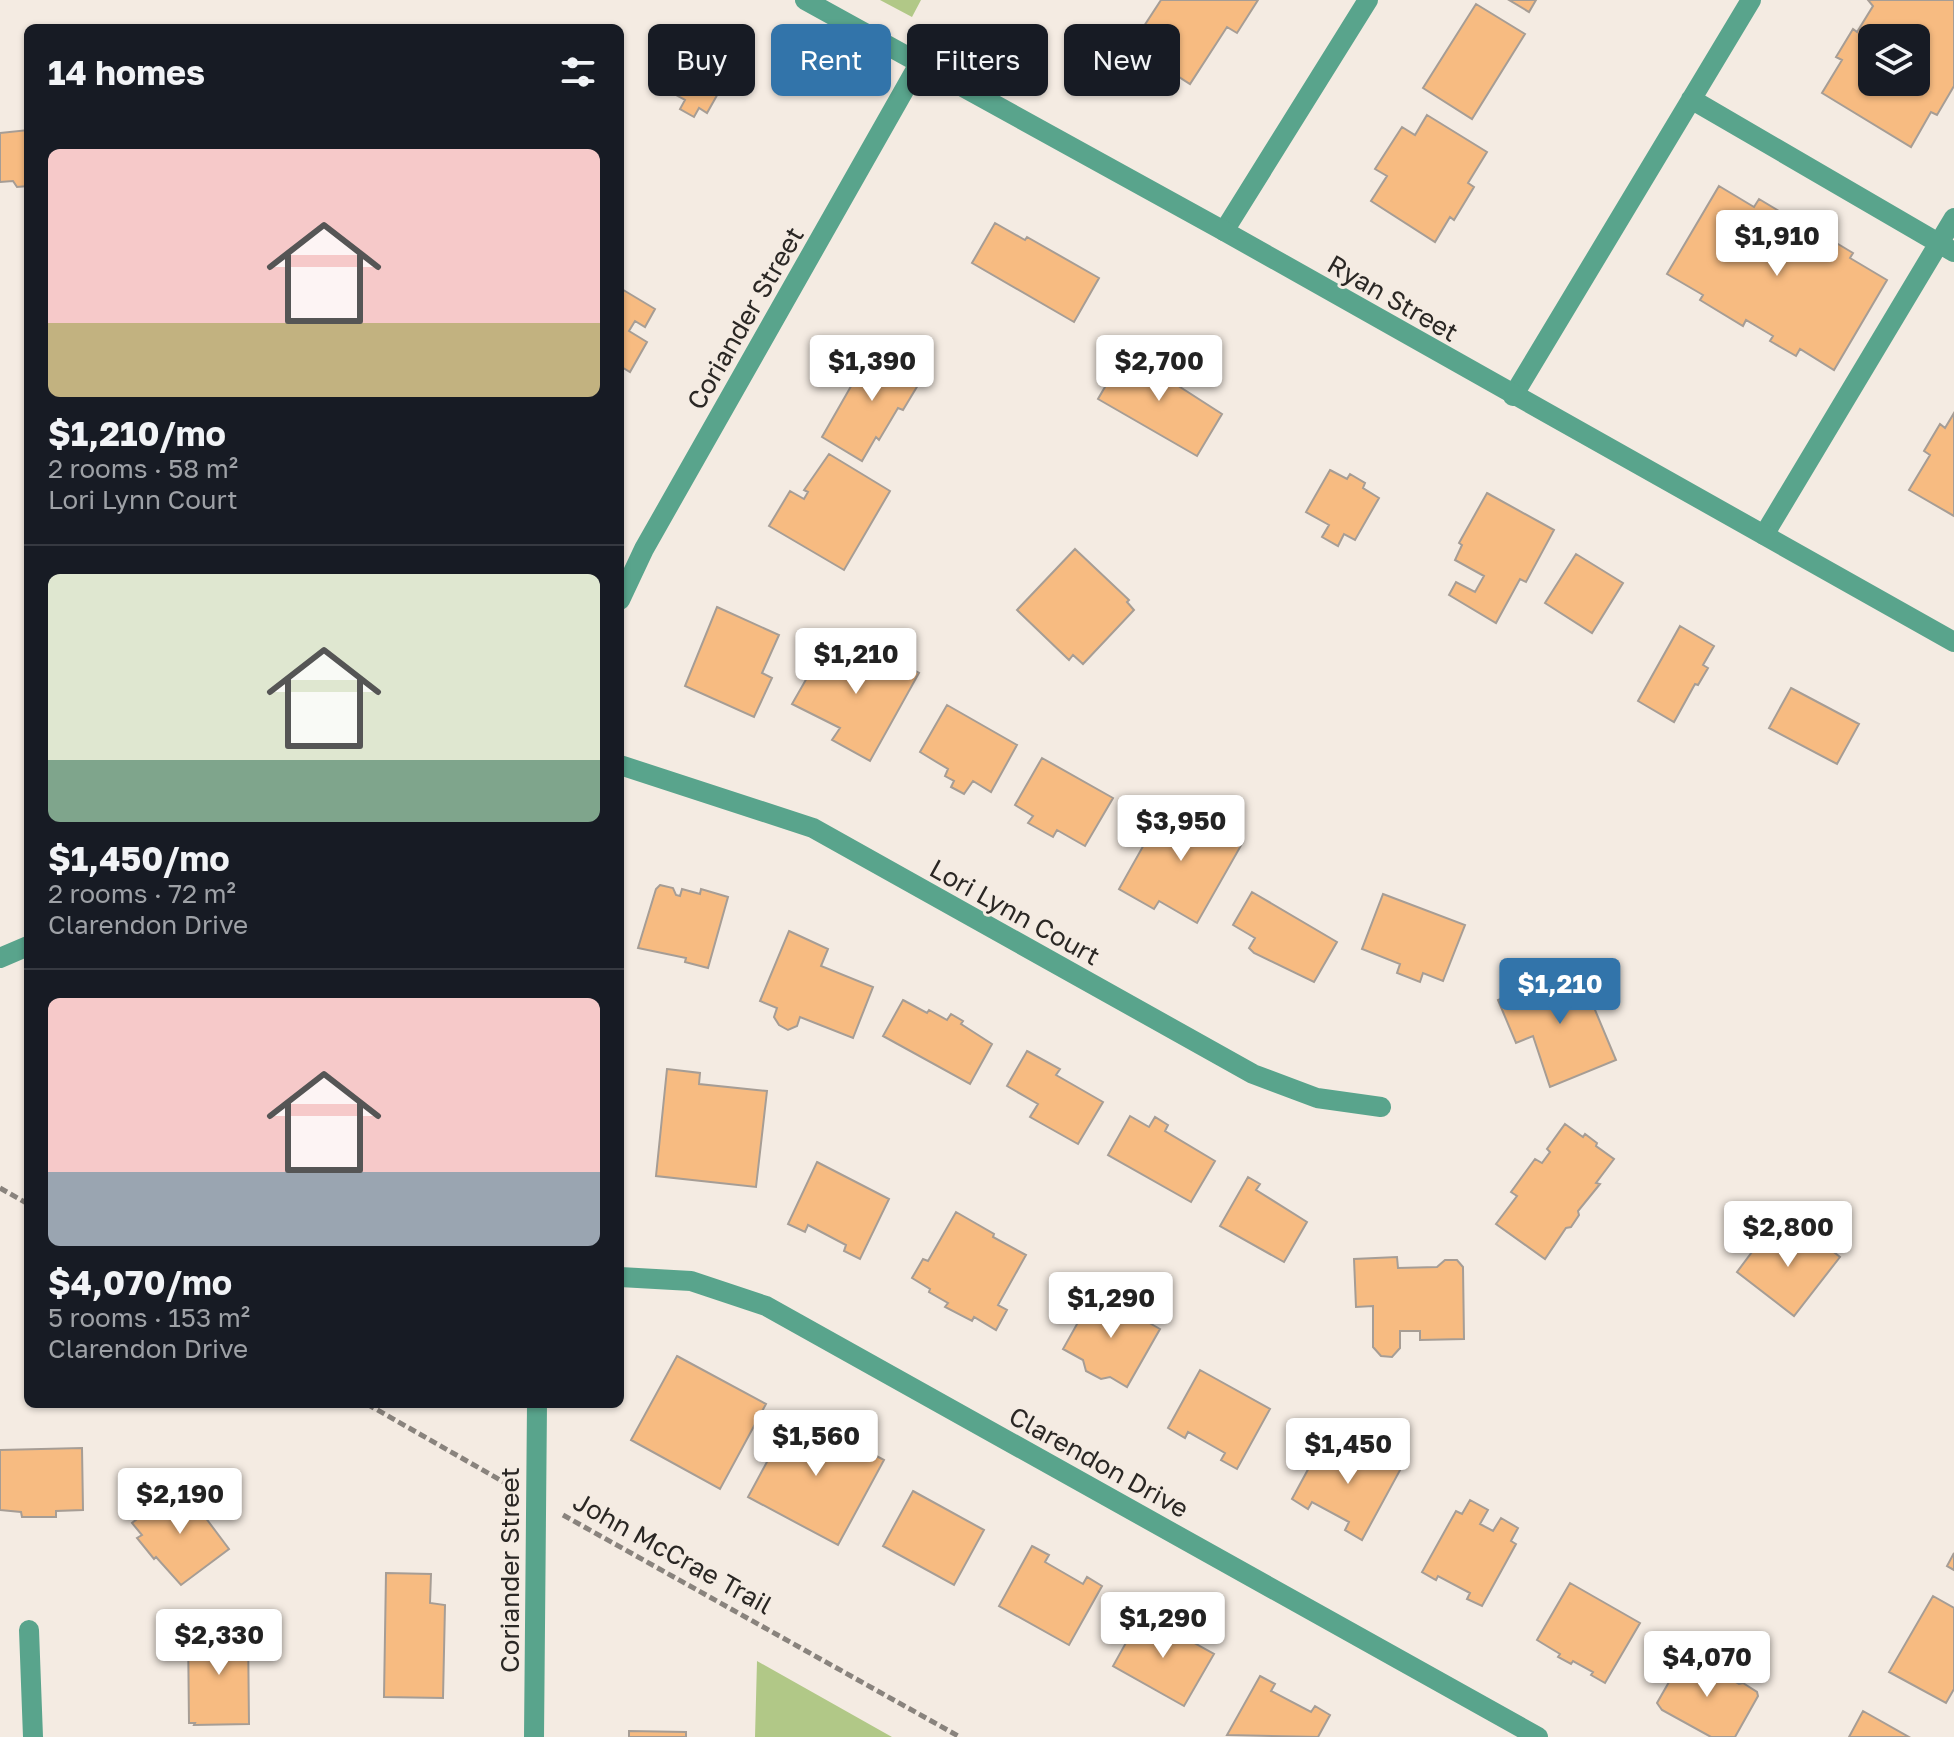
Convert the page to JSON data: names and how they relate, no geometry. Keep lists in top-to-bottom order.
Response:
{
  "streets": {
    "street": [
      "Ryan Street",
      "Coriander Street",
      "Lori Lynn Court",
      "Clarendon Drive"
    ],
    "path": ["John McCrae Trail"]
  },
  "crossings": [
    ["Coriander Street", "John McCrae Trail"]
  ],
  "page": {
    "chip": [
      "Buy",
      "Rent",
      "Filters",
      "New"
    ],
    "heading": "14 homes",
    "list": [
      {
        "name": "$1,210/mo",
        "note": "2 rooms · 58 m² · Lori Lynn Court"
      },
      {
        "name": "$1,450/mo",
        "note": "2 rooms · 72 m² · Clarendon Drive"
      },
      {
        "name": "$4,070/mo",
        "note": "5 rooms · 153 m² · Clarendon Drive"
      }
    ],
    "price": [
      "$1,910",
      "$1,390",
      "$2,700",
      "$1,210",
      "$3,950",
      "$1,210",
      "$2,800",
      "$1,290",
      "$1,560",
      "$1,450",
      "$2,190",
      "$1,290",
      "$2,330",
      "$4,070"
    ]
  }
}
